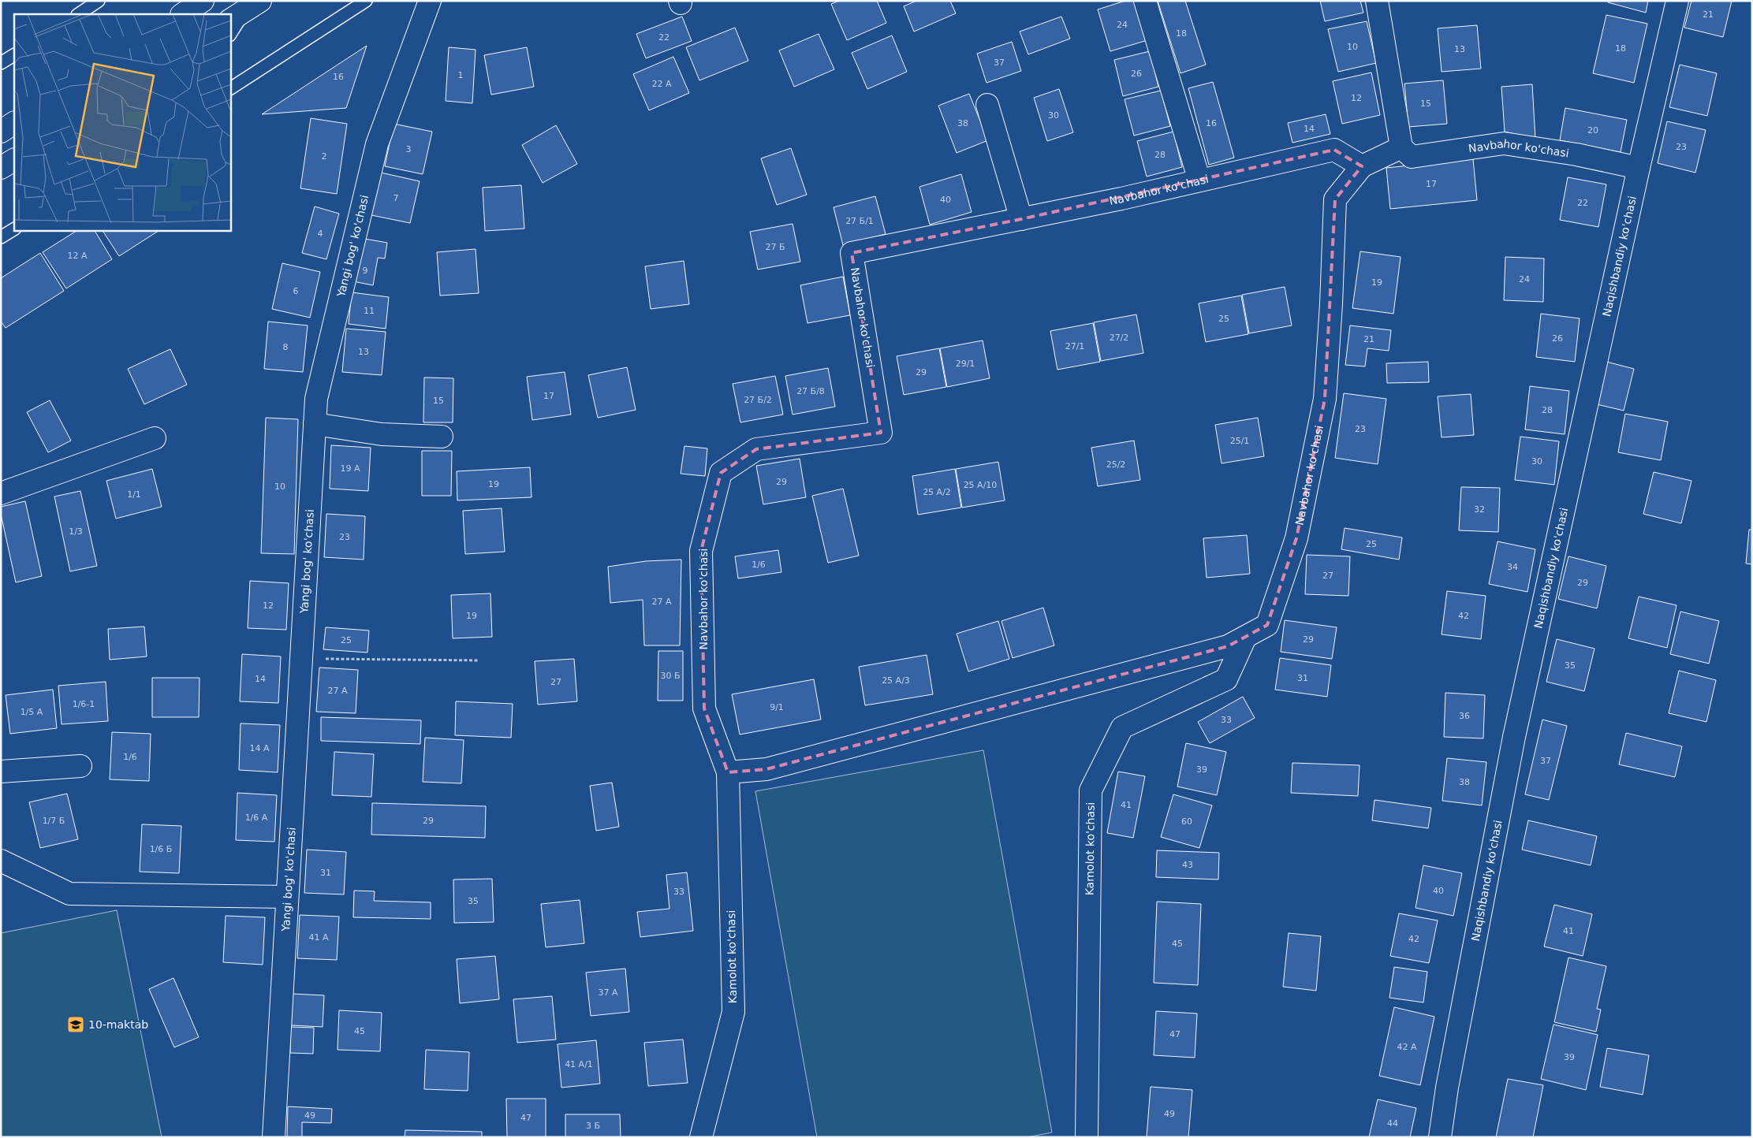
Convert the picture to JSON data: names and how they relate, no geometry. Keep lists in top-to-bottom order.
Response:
{
  "streets": {
    "street": [
      "Navbahor ko'chasi",
      "Yangi bog' ko'chasi",
      "Naqishbandiy ko'chasi",
      "Kamolot ko'chasi"
    ]
  },
  "crossings": [
    ["Navbahor ko'chasi", "Naqishbandiy ko'chasi"],
    ["Navbahor ko'chasi", "Kamolot ko'chasi"]
  ],
  "places": {
    "school or university": ["10-maktab"]
  },
  "house_numbers": [
    "21",
    "24",
    "18",
    "22",
    "10",
    "18",
    "13",
    "37",
    "26",
    "1",
    "16",
    "22 А",
    "12",
    "15",
    "30",
    "38",
    "16",
    "14",
    "20",
    "23",
    "3",
    "28",
    "2",
    "17",
    "7",
    "40",
    "22",
    "27 Б/1",
    "4",
    "27 Б",
    "12 А",
    "9",
    "24",
    "19",
    "6",
    "11",
    "25",
    "27/2",
    "26",
    "21",
    "27/1",
    "8",
    "13",
    "29/1",
    "29",
    "27 Б/8",
    "17",
    "27 Б/2",
    "15",
    "28",
    "23",
    "25/1",
    "30",
    "25/2",
    "19 А",
    "29",
    "19",
    "25 А/10",
    "10",
    "25 А/2",
    "1/1",
    "32",
    "1/3",
    "23",
    "25",
    "1/6",
    "34",
    "27",
    "29",
    "27 А",
    "12",
    "19",
    "42",
    "29",
    "25",
    "35",
    "30 Б",
    "31",
    "14",
    "25 А/3",
    "27",
    "27 А",
    "1/6-1",
    "9/1",
    "1/5 А",
    "36",
    "33",
    "14 А",
    "1/6",
    "37",
    "39",
    "38",
    "41",
    "1/6 А",
    "1/7 Б",
    "29",
    "60",
    "1/6 Б",
    "43",
    "31",
    "40",
    "33",
    "35",
    "41",
    "41 А",
    "42",
    "45",
    "37 А",
    "45",
    "47",
    "42 А",
    "39",
    "41 А/1",
    "49",
    "49",
    "47",
    "44",
    "3 Б"
  ]
}
